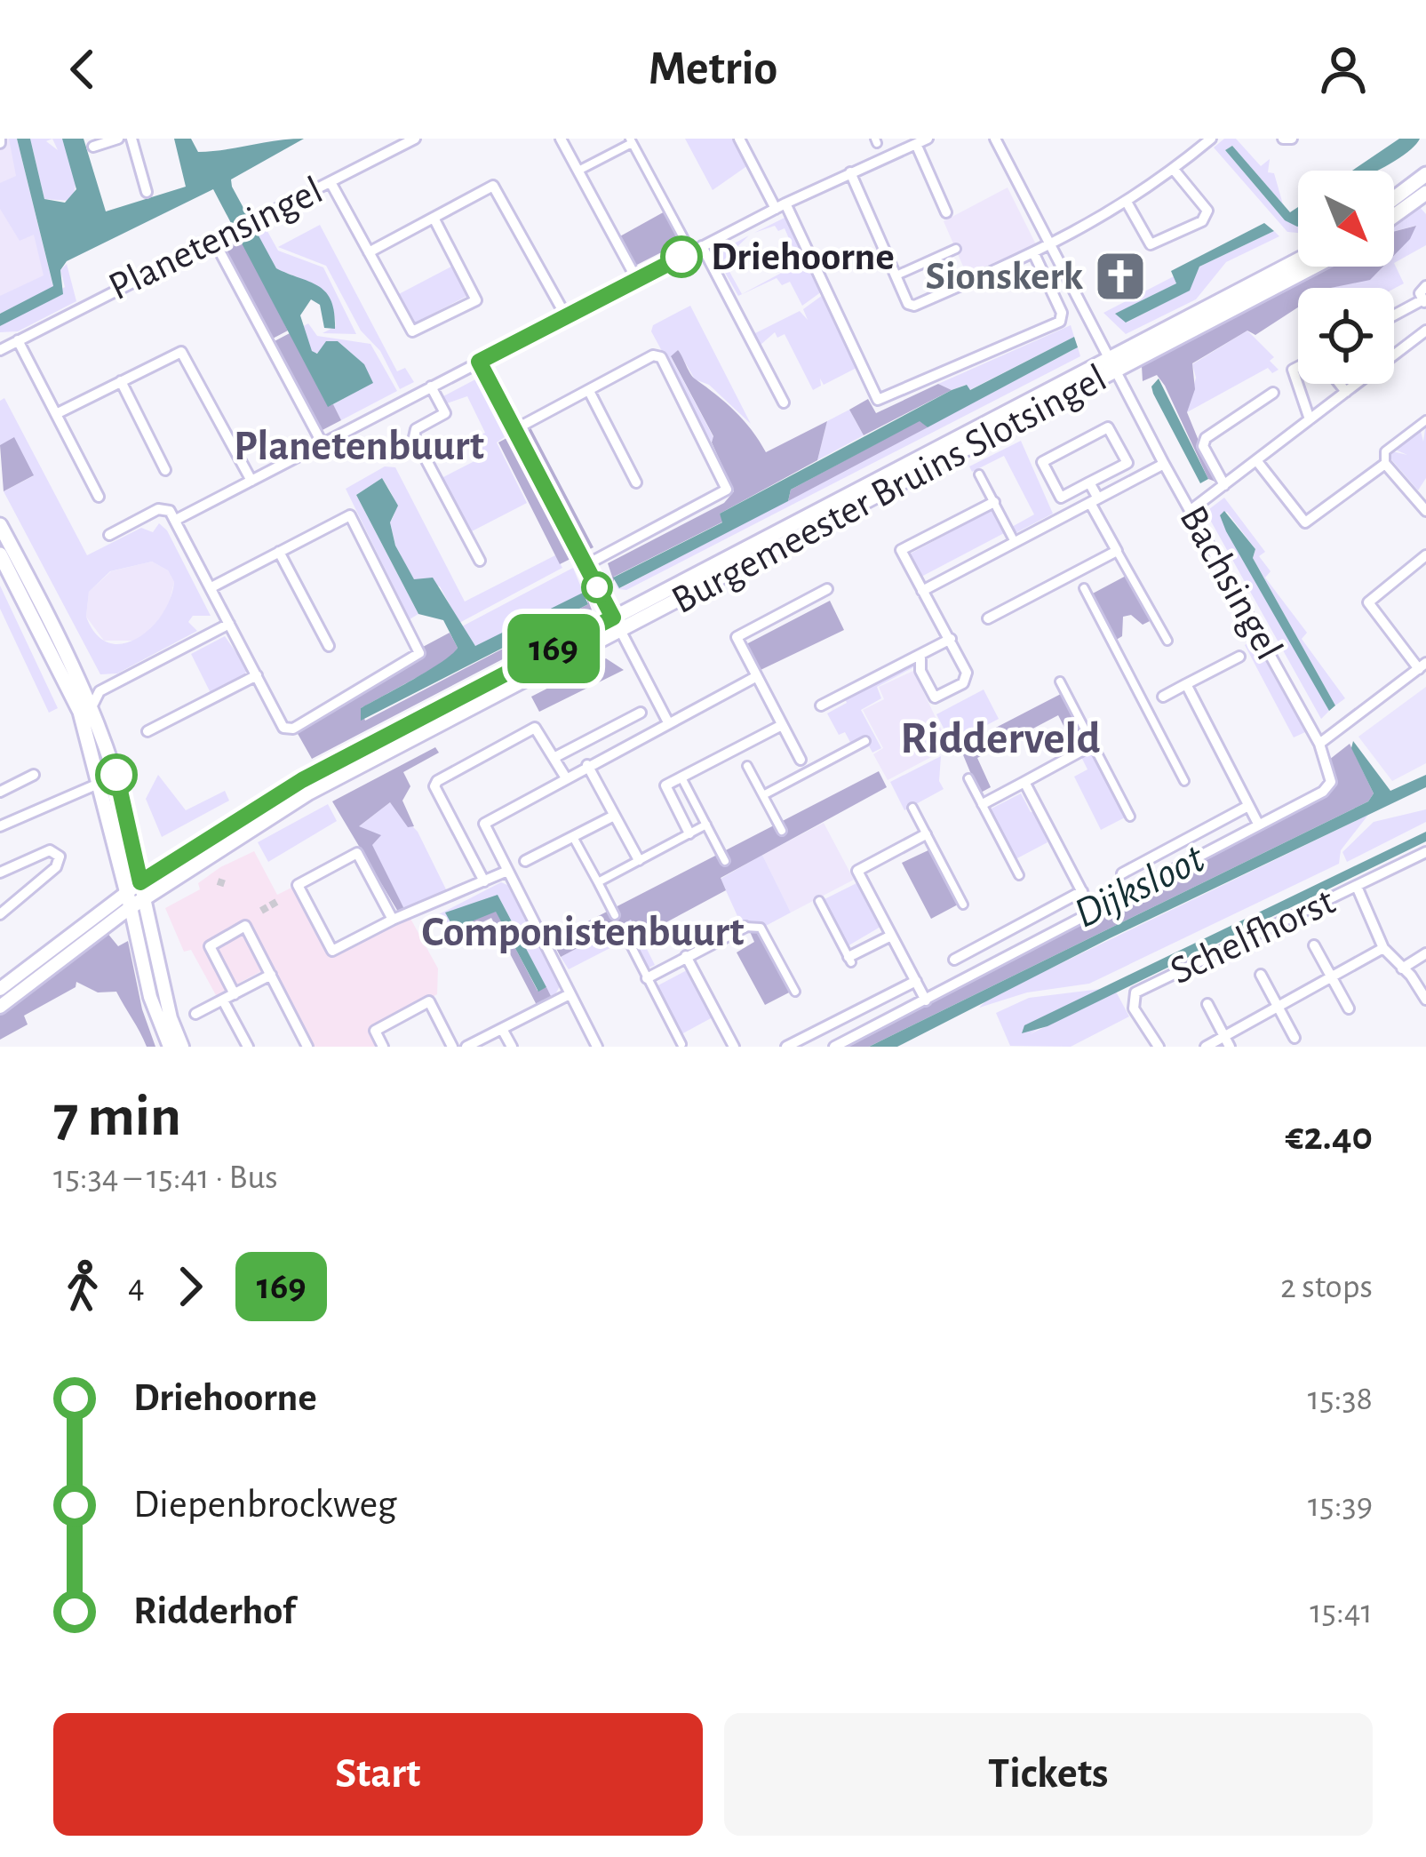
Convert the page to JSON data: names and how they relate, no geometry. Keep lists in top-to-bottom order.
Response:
{
  "streets": {
    "main road": ["Burgemeester Bruins Slotsingel"],
    "street": ["Planetensingel", "Bachsingel", "Schelfhorst"]
  },
  "crossings": [
    ["Burgemeester Bruins Slotsingel", "Bachsingel"]
  ],
  "districts": ["Planetenbuurt", "Ridderveld", "Componistenbuurt"],
  "water": ["Dijksloot"],
  "places": {
    "other": ["Driehoorne"],
    "church": ["Sionskerk"]
  },
  "lines": ["bus line 169"],
  "north": "bottom right",
  "page": {
    "header": "Metrio",
    "on_map": "169",
    "heading": ["7 min", "15:34 – 15:41 · Bus", "€2.40"],
    "legs": ["4", "169", "2 stops"],
    "list": [
      {
        "name": "Driehoorne",
        "value": "15:38"
      },
      {
        "name": "Diepenbrockweg",
        "value": "15:39"
      },
      {
        "name": "Ridderhof",
        "value": "15:41"
      }
    ],
    "buttons": ["Start", "Tickets"]
  }
}
